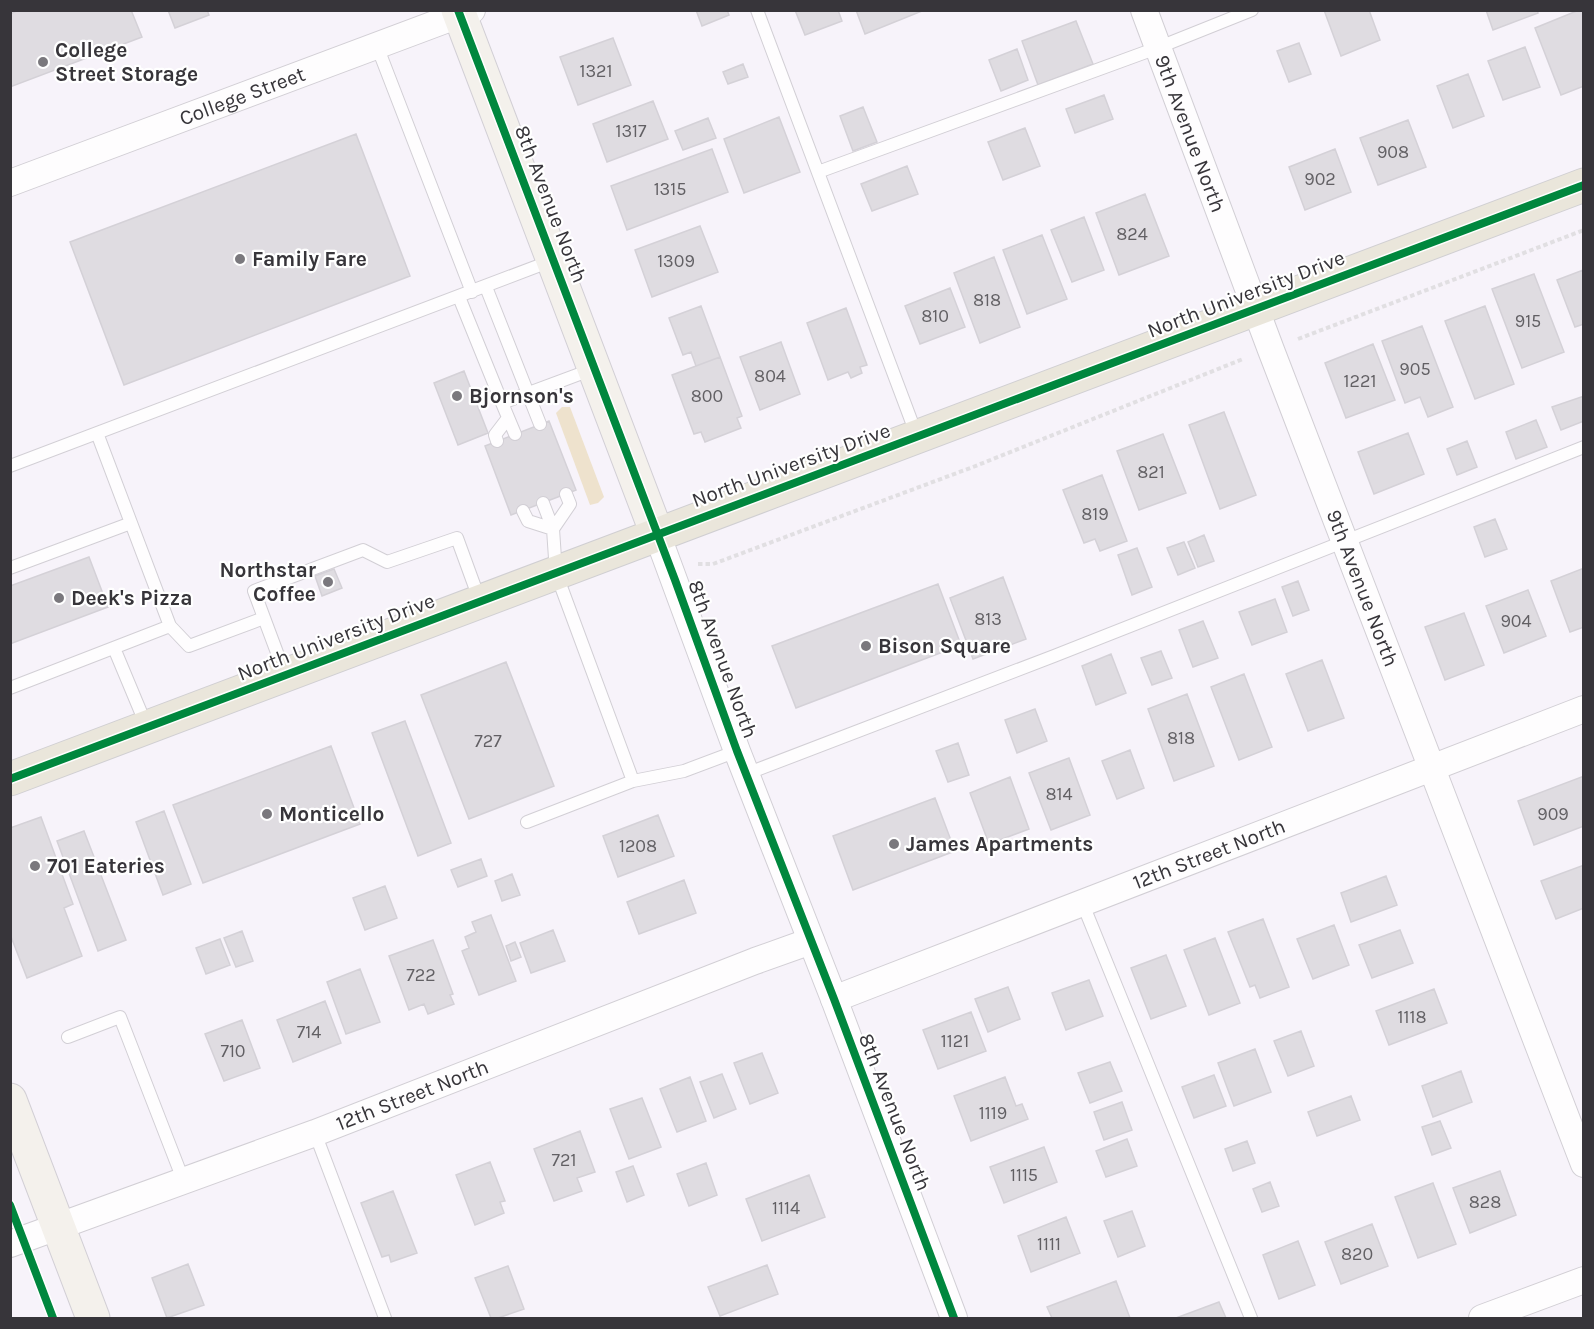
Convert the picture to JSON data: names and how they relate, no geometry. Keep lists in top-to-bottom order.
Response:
{
  "streets": {
    "main road": ["North University Drive"],
    "street": [
      "College Street",
      "9th Avenue North",
      "8th Avenue North",
      "12th Street North"
    ]
  },
  "crossings": [
    ["College Street", "8th Avenue North"],
    ["9th Avenue North", "North University Drive"],
    ["9th Avenue North", "12th Street North"],
    ["8th Avenue North", "North University Drive"],
    ["8th Avenue North", "12th Street North"]
  ],
  "places": [
    "College Street Storage",
    "Family Fare",
    "Bjornson's",
    "Northstar Coffee",
    "Deek's Pizza",
    "Bison Square",
    "Monticello",
    "James Apartments",
    "701 Eateries"
  ],
  "house_numbers": [
    "1321",
    "1317",
    "908",
    "902",
    "1315",
    "824",
    "1309",
    "818",
    "810",
    "915",
    "905",
    "804",
    "1221",
    "800",
    "821",
    "819",
    "813",
    "904",
    "818",
    "727",
    "814",
    "909",
    "1208",
    "722",
    "1118",
    "714",
    "1121",
    "710",
    "1119",
    "721",
    "1115",
    "828",
    "1114",
    "1111",
    "820"
  ]
}
